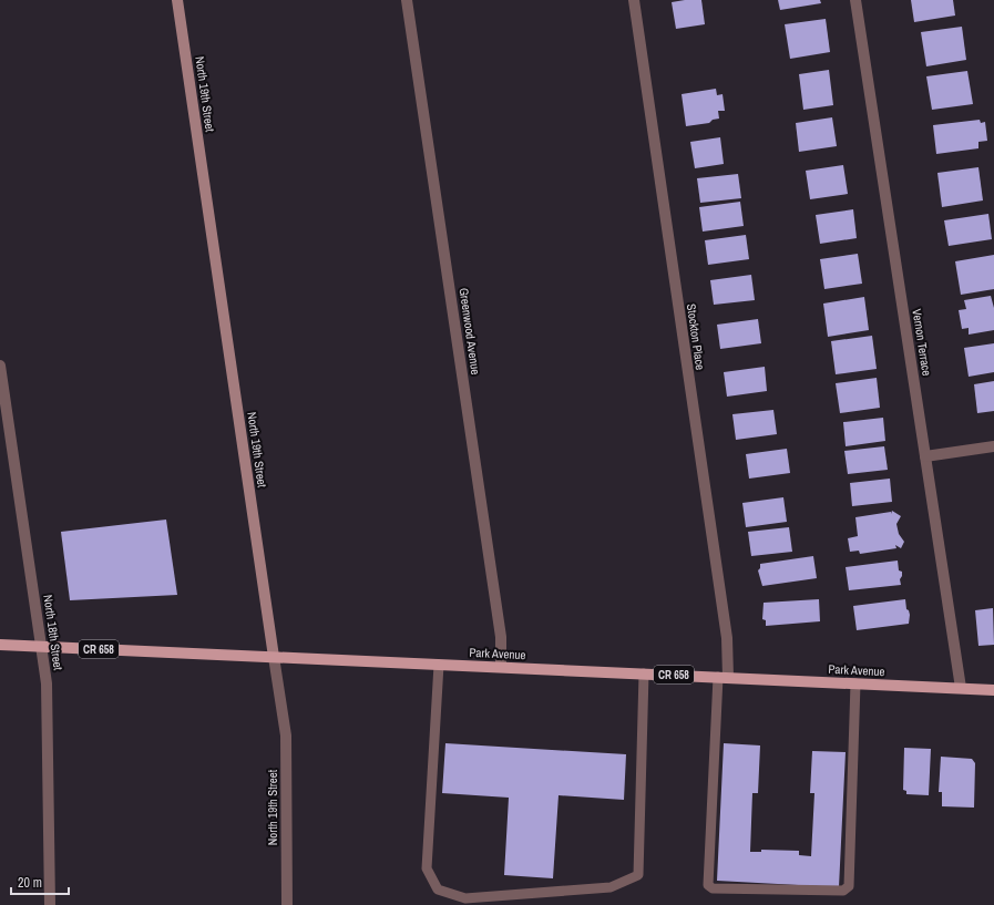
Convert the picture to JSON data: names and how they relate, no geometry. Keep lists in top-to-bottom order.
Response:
{
  "streets": {
    "main road": ["CR 658", "Park Avenue"],
    "street": [
      "North 19th Street",
      "Greenwood Avenue",
      "Stockton Place",
      "Vernon Terrace",
      "North 18th Street"
    ]
  },
  "crossings": [
    ["North 19th Street", "Park Avenue"],
    ["Greenwood Avenue", "Park Avenue"],
    ["Stockton Place", "Park Avenue"],
    ["Vernon Terrace", "Park Avenue"],
    ["North 18th Street", "Park Avenue"]
  ],
  "scale_bar": "20 m"
}
